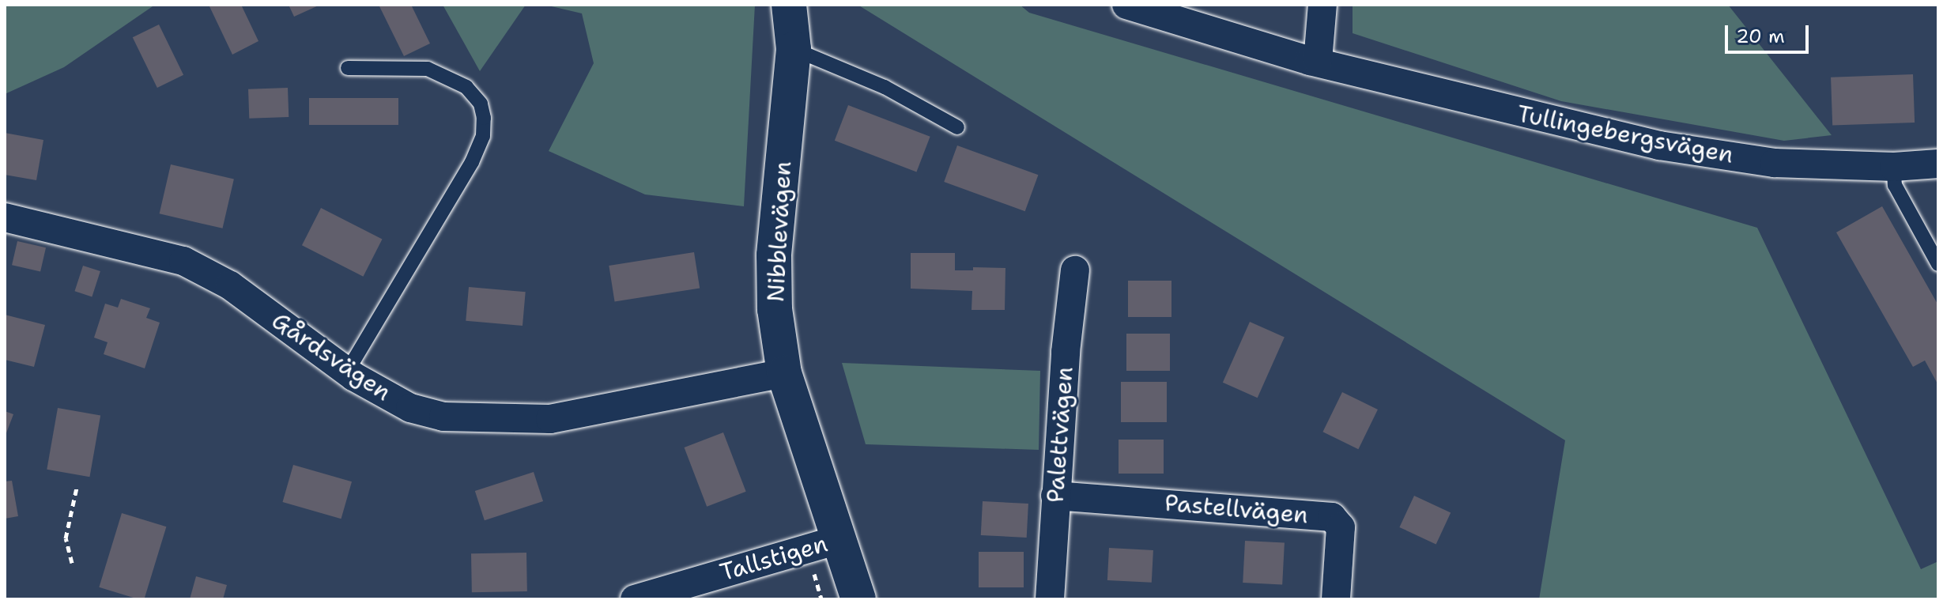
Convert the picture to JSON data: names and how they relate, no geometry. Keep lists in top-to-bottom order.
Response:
{
  "streets": {
    "street": [
      "Tullingebergsvägen",
      "Nibblevägen",
      "Gårdsvägen",
      "Palettvägen",
      "Pastellvägen",
      "Tallstigen"
    ]
  },
  "crossings": [
    ["Nibblevägen", "Gårdsvägen"],
    ["Nibblevägen", "Tallstigen"],
    ["Palettvägen", "Pastellvägen"]
  ],
  "scale_bar": "20 m"
}
